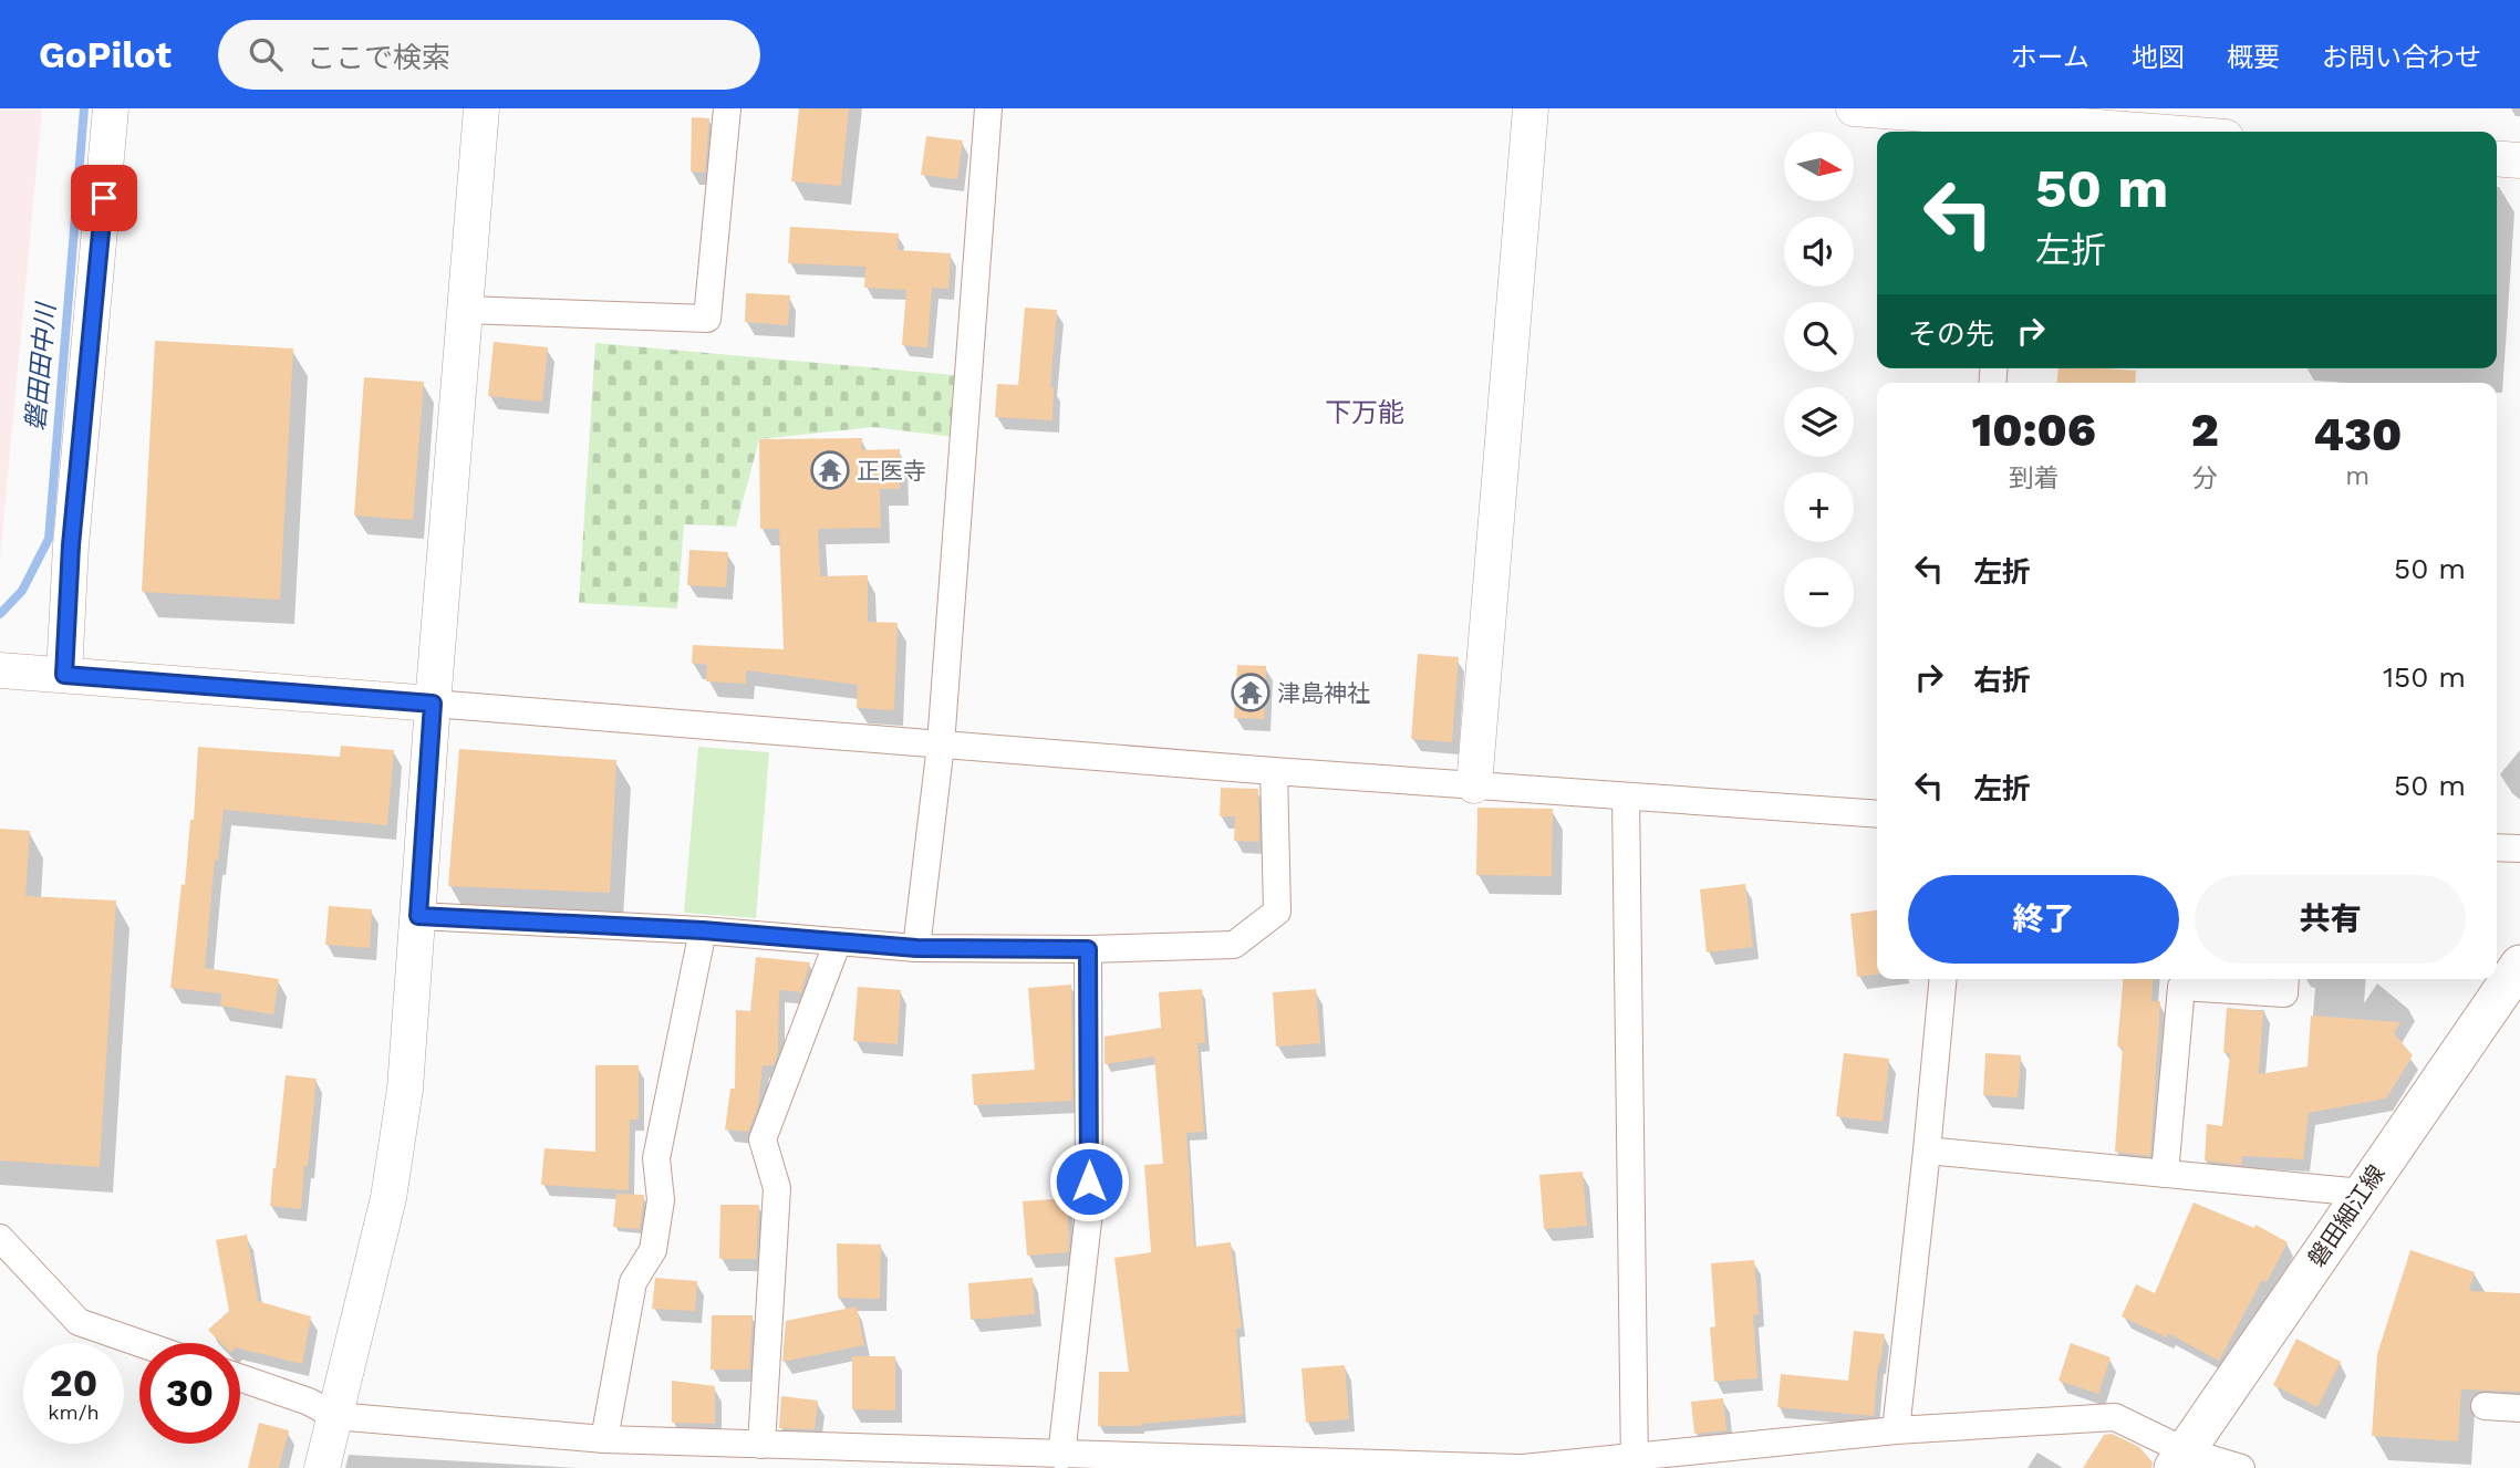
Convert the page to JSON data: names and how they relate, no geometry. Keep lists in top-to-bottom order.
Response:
{
  "streets": {
    "main road": ["磐田細江線"]
  },
  "districts": ["下万能"],
  "water": ["磐田田中川"],
  "places": {
    "temple": ["正医寺", "津島神社"]
  },
  "north": "right",
  "page": {
    "header": "GoPilot",
    "search": "ここで検索",
    "nav": [
      "ホーム",
      "地図",
      "概要",
      "お問い合わせ"
    ],
    "map_buttons": ["+", "−"],
    "turn": ["50 m", "左折"],
    "then": "その先",
    "eta": [
      "10:06",
      "到着",
      "2",
      "分",
      "430",
      "m"
    ],
    "list": [
      {
        "name": "左折",
        "value": "50 m"
      },
      {
        "name": "右折",
        "value": "150 m"
      },
      {
        "name": "左折",
        "value": "50 m"
      }
    ],
    "buttons": ["終了", "共有"],
    "speed": "20 km/h",
    "limit": "30"
  }
}
